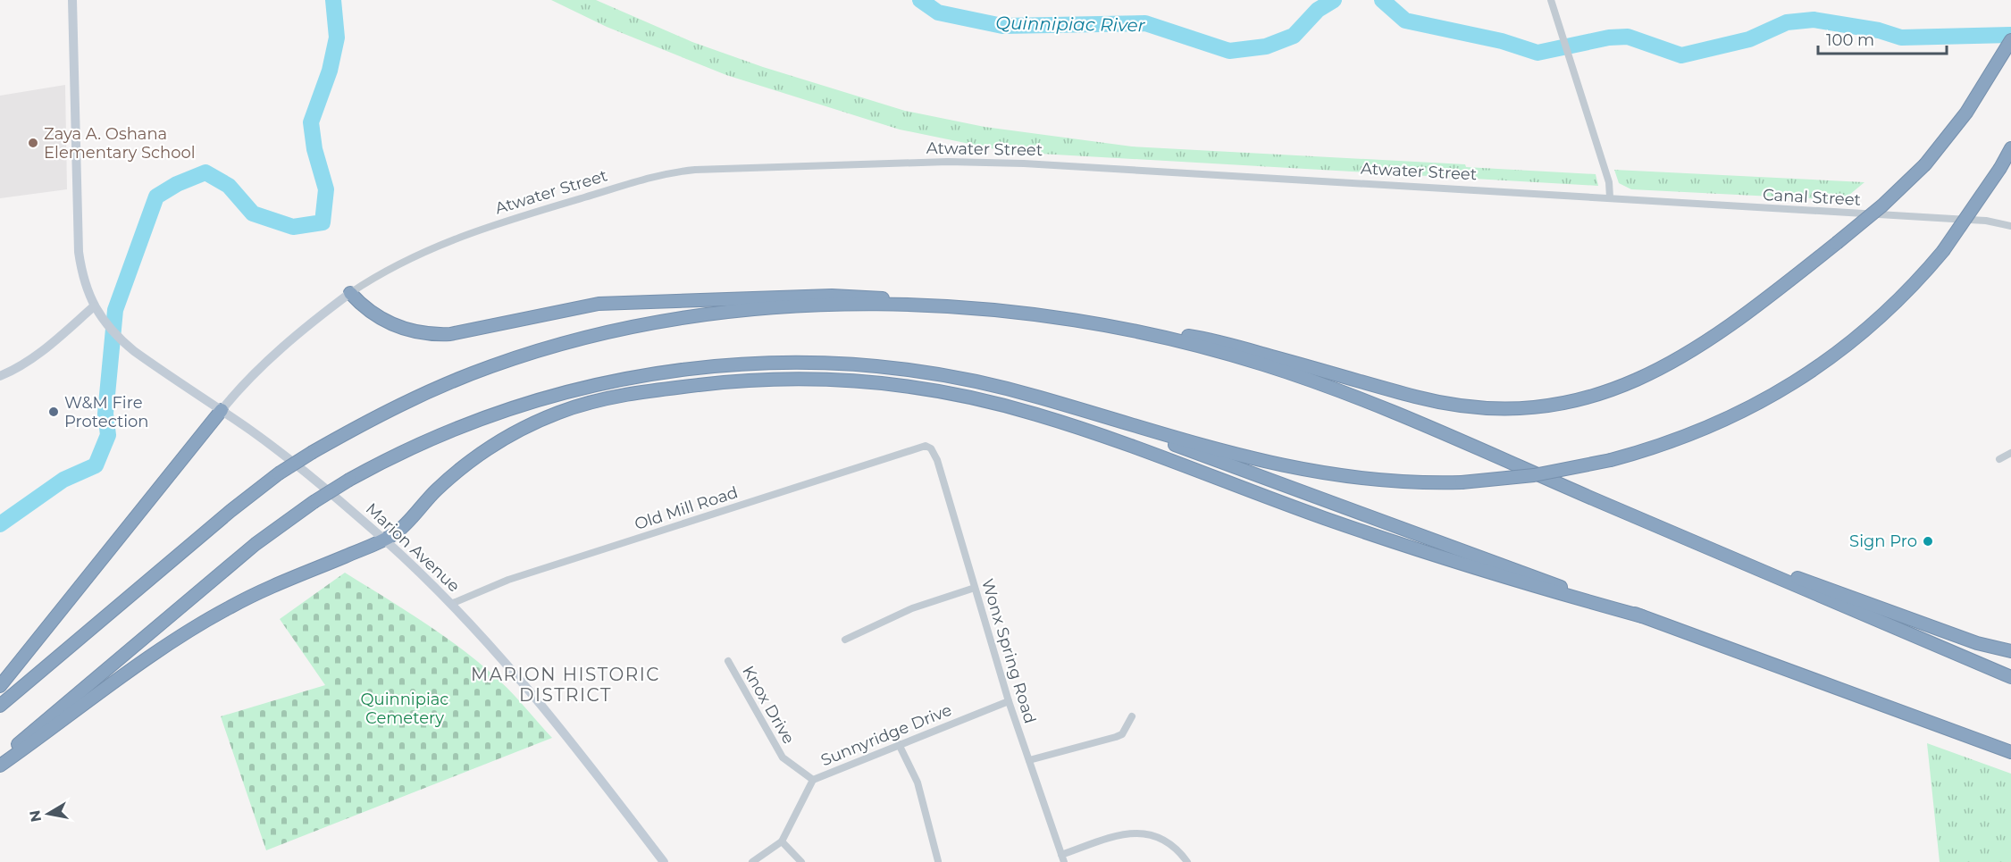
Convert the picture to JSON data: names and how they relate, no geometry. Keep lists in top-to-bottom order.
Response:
{
  "streets": {
    "main road": ["Atwater Street", "Marion Avenue"],
    "street": [
      "Canal Street",
      "Old Mill Road",
      "Wonx Spring Road",
      "Knox Drive",
      "Sunnyridge Drive"
    ]
  },
  "crossings": [
    ["Atwater Street", "Canal Street"],
    ["Atwater Street", "Marion Avenue"],
    ["Old Mill Road", "Marion Avenue"],
    ["Old Mill Road", "Wonx Spring Road"],
    ["Wonx Spring Road", "Sunnyridge Drive"],
    ["Knox Drive", "Sunnyridge Drive"]
  ],
  "districts": ["MARION HISTORIC DISTRICT"],
  "water": ["Quinnipiac River"],
  "parks": ["Quinnipiac Cemetery"],
  "places": ["Zaya A. Oshana Elementary School", "W&M Fire Protection", "Sign Pro"],
  "scale_bar": "100 m",
  "north": "left"
}
